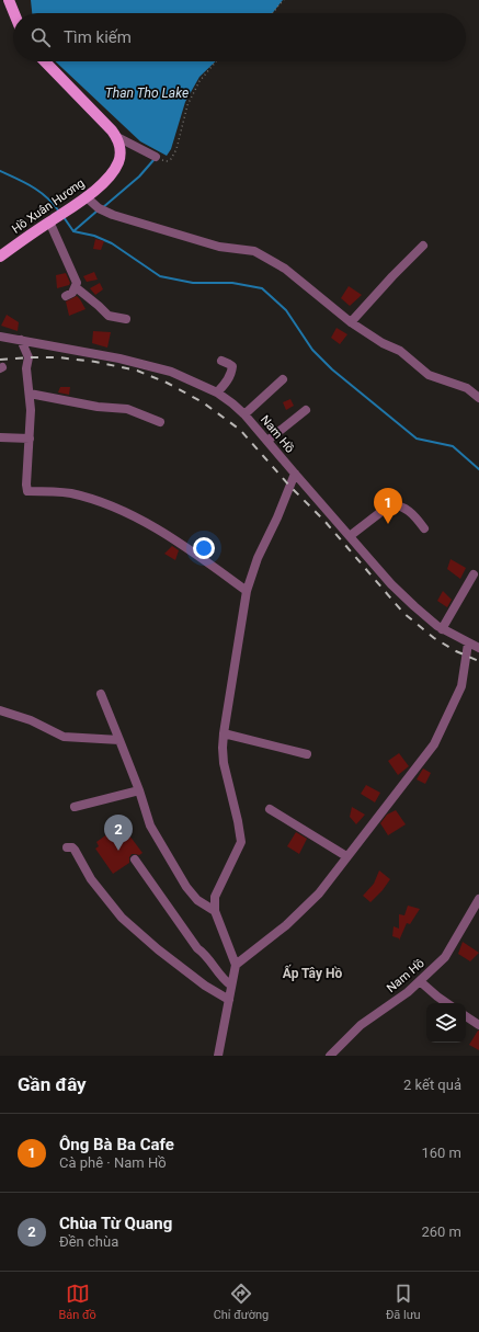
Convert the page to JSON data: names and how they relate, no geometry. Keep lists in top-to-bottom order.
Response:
{
  "streets": {
    "main road": ["Hồ Xuân Hương"],
    "street": ["Nam Hồ"]
  },
  "districts": ["Ấp Tây Hồ"],
  "water": ["Than Tho Lake"],
  "page": {
    "search": "Tìm kiếm",
    "pins": ["1", "2"],
    "heading": ["Gần đây", "2 kết quả"],
    "list": [
      {
        "mark": "1",
        "name": "Ông Bà Ba Cafe",
        "note": "Cà phê · Nam Hồ",
        "value": "160 m"
      },
      {
        "mark": "2",
        "name": "Chùa Từ Quang",
        "note": "Đền chùa",
        "value": "260 m"
      }
    ],
    "nav": ["Bản đồ", "Chỉ đường", "Đã lưu"]
  }
}
